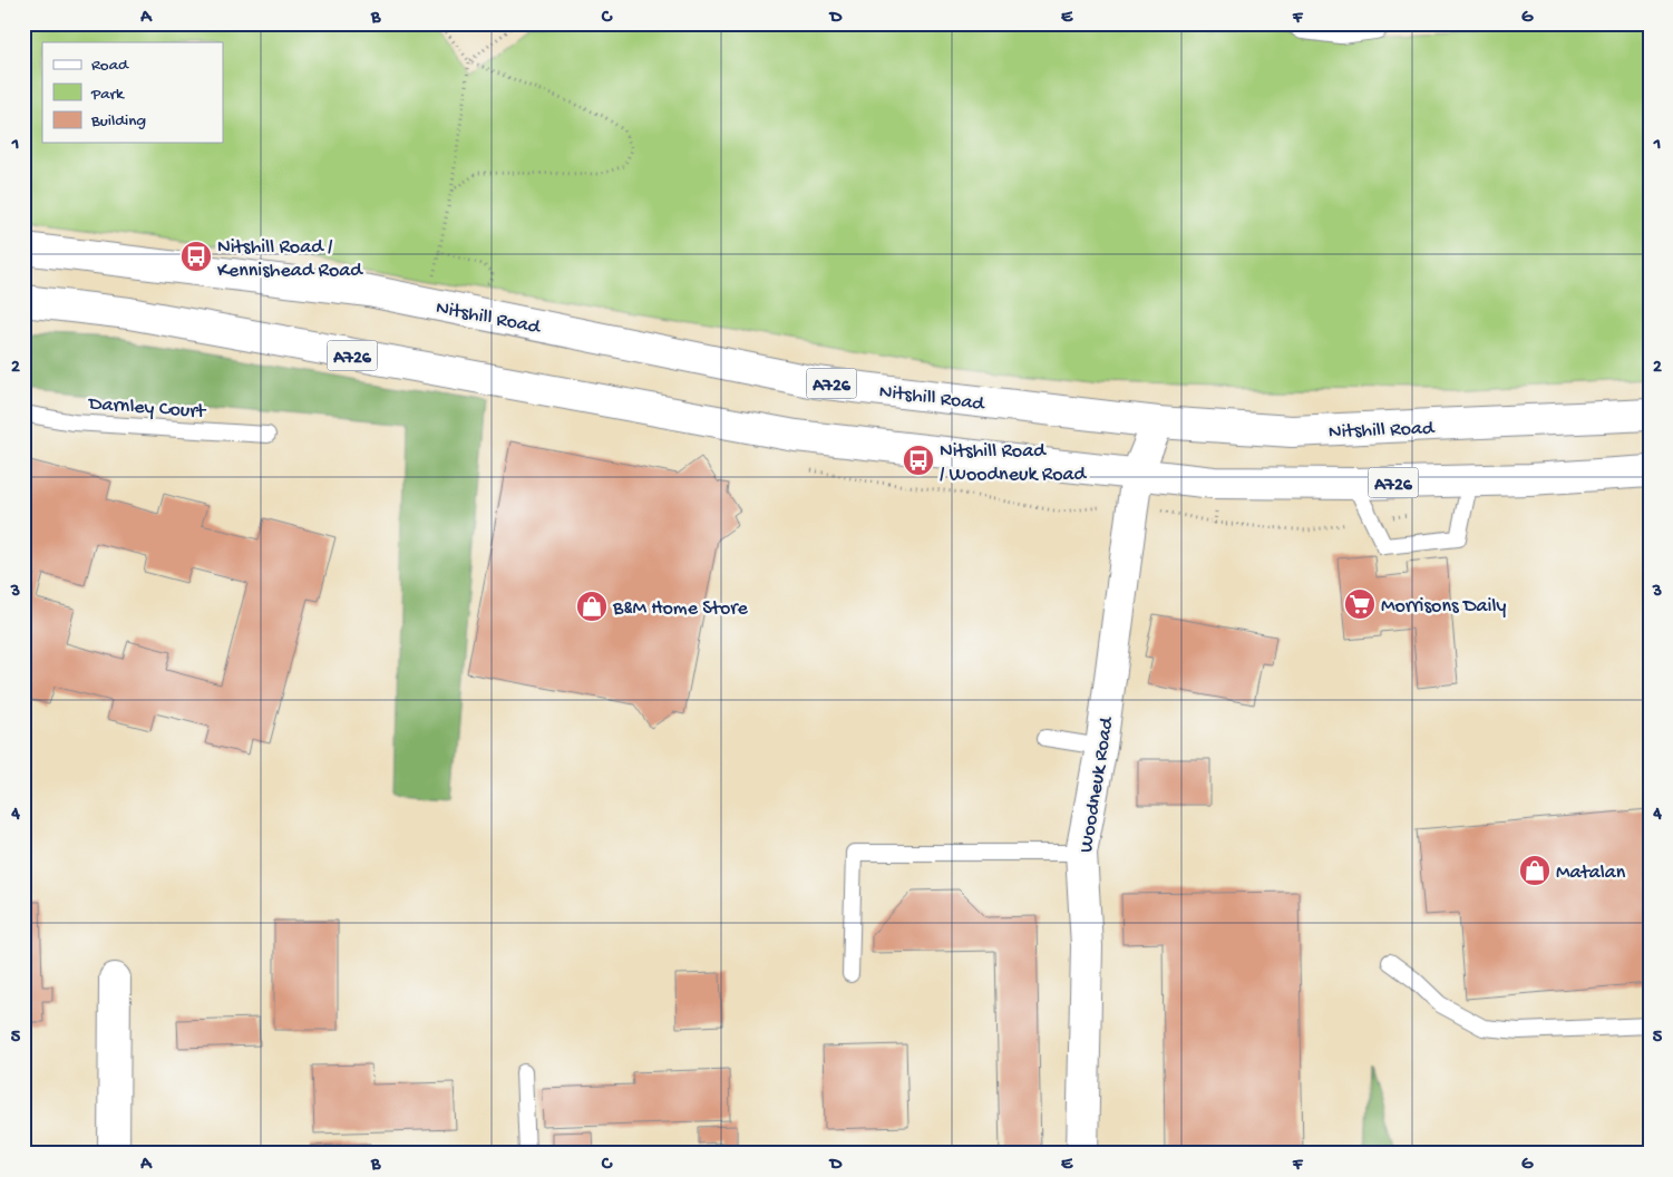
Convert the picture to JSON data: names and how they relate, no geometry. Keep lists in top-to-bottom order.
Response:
{
  "streets": {
    "main road": ["Nitshill Road", "A726", "Woodneuk Road"],
    "lane": ["Darnley Court"]
  },
  "crossings": [
    ["Nitshill Road", "Woodneuk Road"],
    ["A726", "Woodneuk Road"]
  ],
  "places": {
    "bus stop": ["Nitshill Road / Kennishead Road", "Nitshill Road / Woodneuk Road"],
    "supermarket": ["Morrisons Daily"],
    "shop": ["B&M Home Store", "Matalan"]
  },
  "legend": ["Road", "Park", "Building"],
  "grid": {
    "columns": [
      "A",
      "B",
      "C",
      "D",
      "E",
      "F",
      "G"
    ],
    "rows": [
      "1",
      "2",
      "3",
      "4",
      "5"
    ]
  }
}
